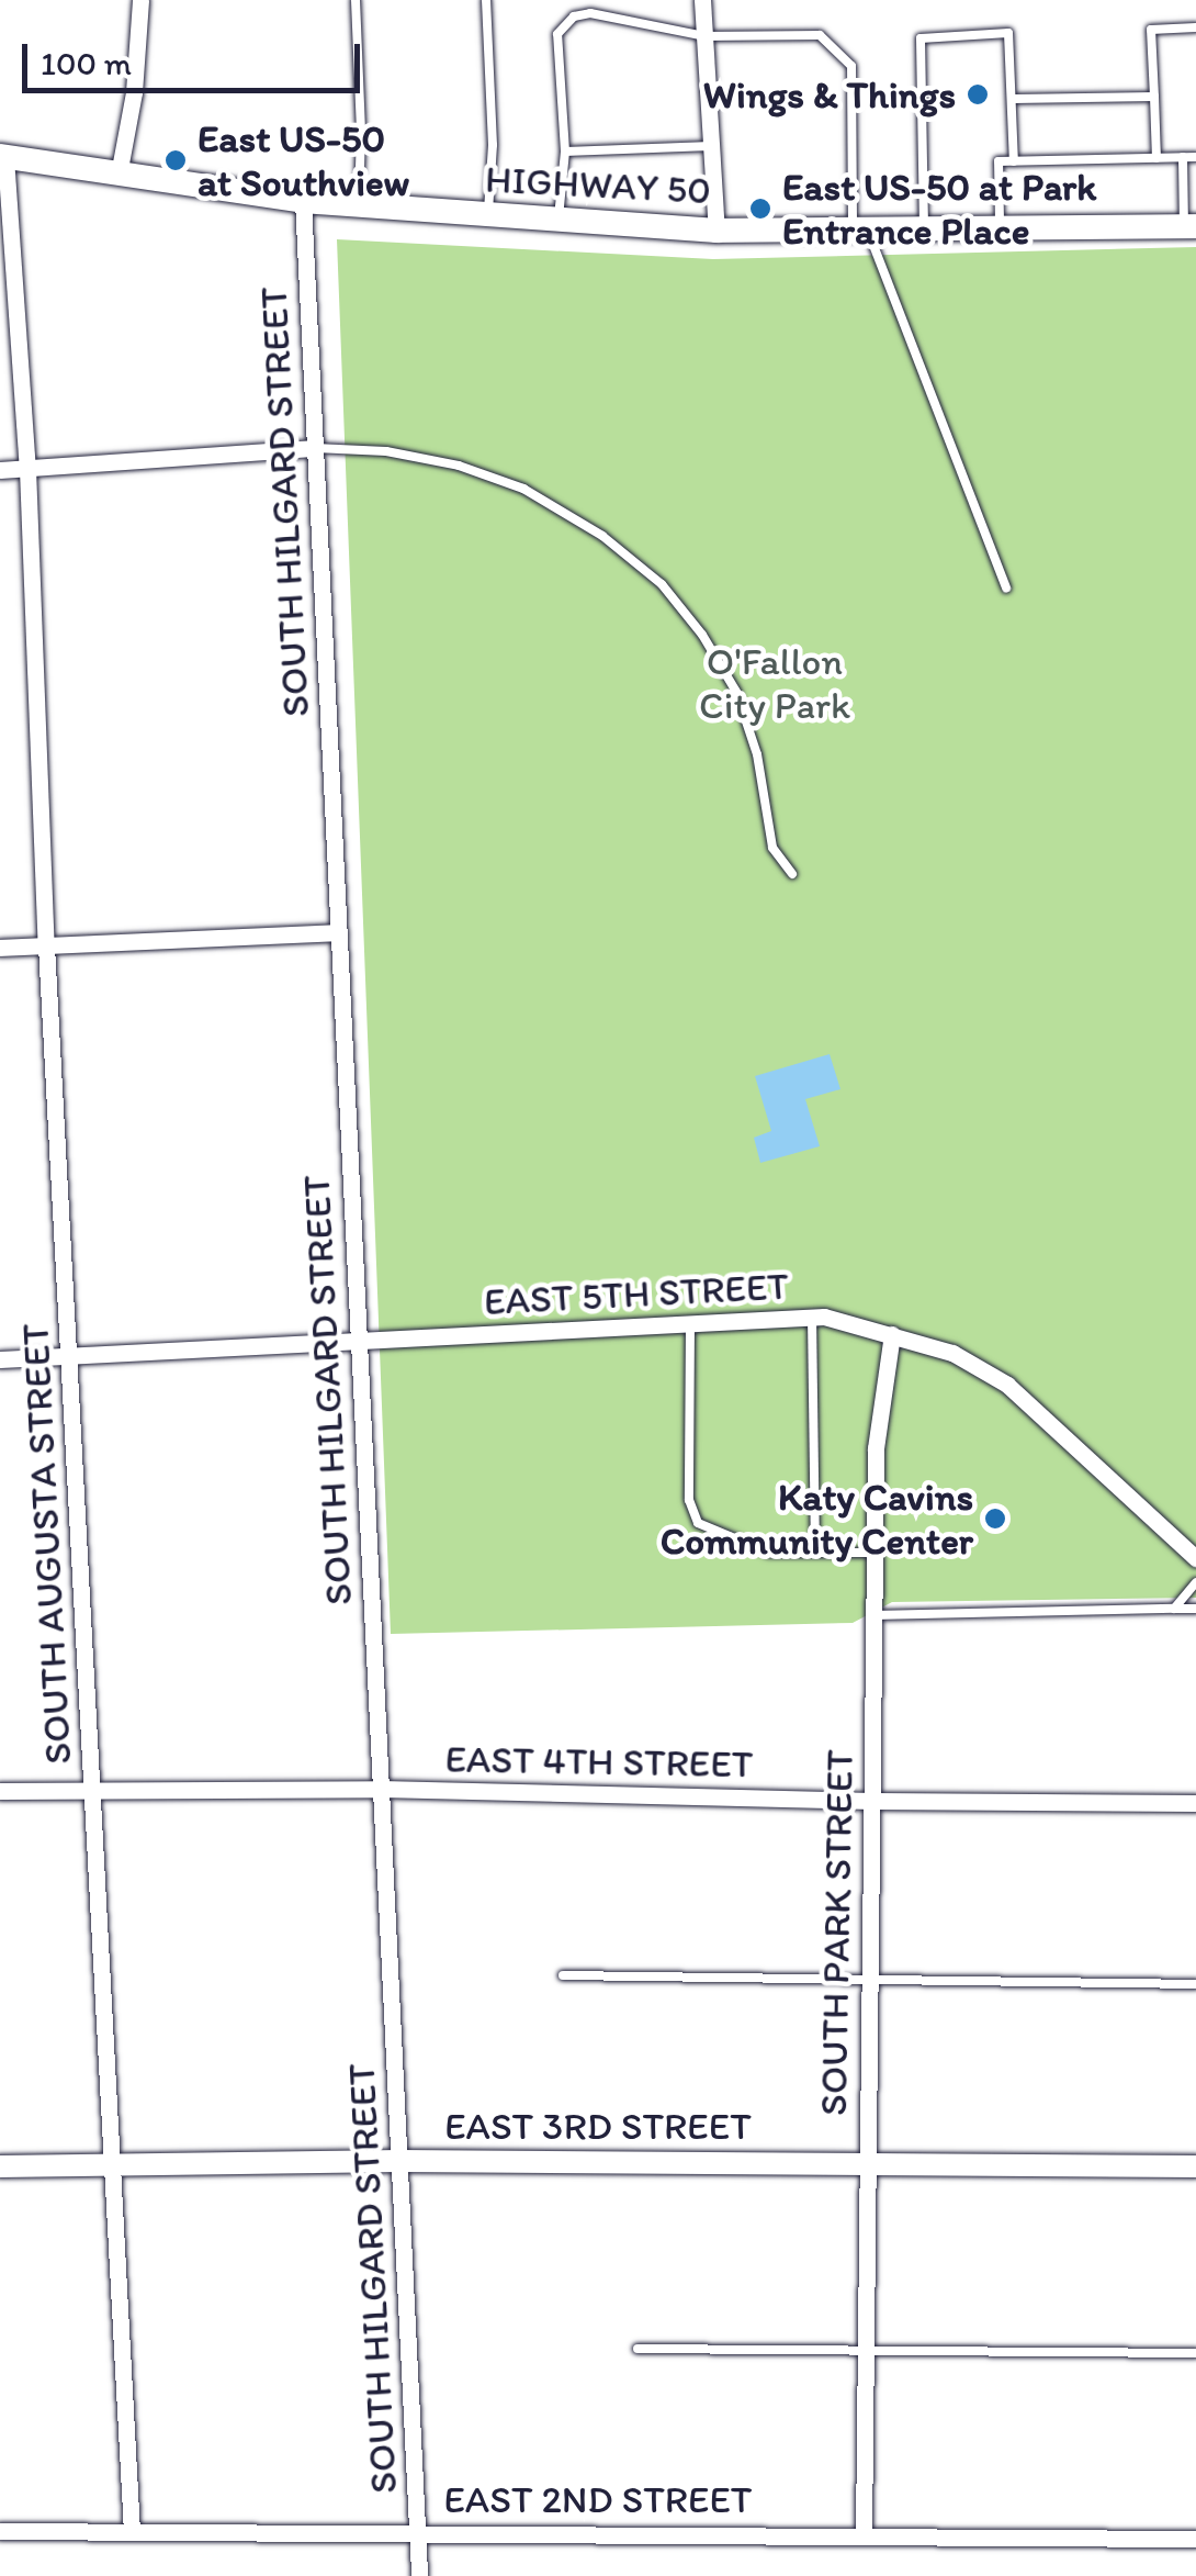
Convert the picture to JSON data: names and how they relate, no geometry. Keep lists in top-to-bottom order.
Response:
{
  "streets": {
    "main road": ["HIGHWAY 50"],
    "street": [
      "SOUTH HILGARD STREET",
      "EAST 5TH STREET",
      "SOUTH AUGUSTA STREET",
      "EAST 4TH STREET",
      "SOUTH PARK STREET",
      "EAST 3RD STREET",
      "EAST 2ND STREET"
    ]
  },
  "crossings": [
    ["HIGHWAY 50", "SOUTH HILGARD STREET"],
    ["HIGHWAY 50", "SOUTH AUGUSTA STREET"],
    ["SOUTH HILGARD STREET", "EAST 5TH STREET"],
    ["SOUTH HILGARD STREET", "EAST 4TH STREET"],
    ["SOUTH HILGARD STREET", "EAST 3RD STREET"],
    ["SOUTH HILGARD STREET", "EAST 2ND STREET"],
    ["EAST 5TH STREET", "SOUTH AUGUSTA STREET"],
    ["EAST 5TH STREET", "SOUTH PARK STREET"],
    ["SOUTH AUGUSTA STREET", "EAST 4TH STREET"],
    ["SOUTH AUGUSTA STREET", "EAST 3RD STREET"],
    ["SOUTH AUGUSTA STREET", "EAST 2ND STREET"],
    ["EAST 4TH STREET", "SOUTH PARK STREET"],
    ["SOUTH PARK STREET", "EAST 3RD STREET"],
    ["SOUTH PARK STREET", "EAST 2ND STREET"]
  ],
  "parks": ["O'Fallon City Park"],
  "places": [
    "Wings & Things",
    "East US-50 at Southview",
    "East US-50 at Park Entrance Place",
    "Katy Cavins Community Center"
  ],
  "scale_bar": "100 m"
}
